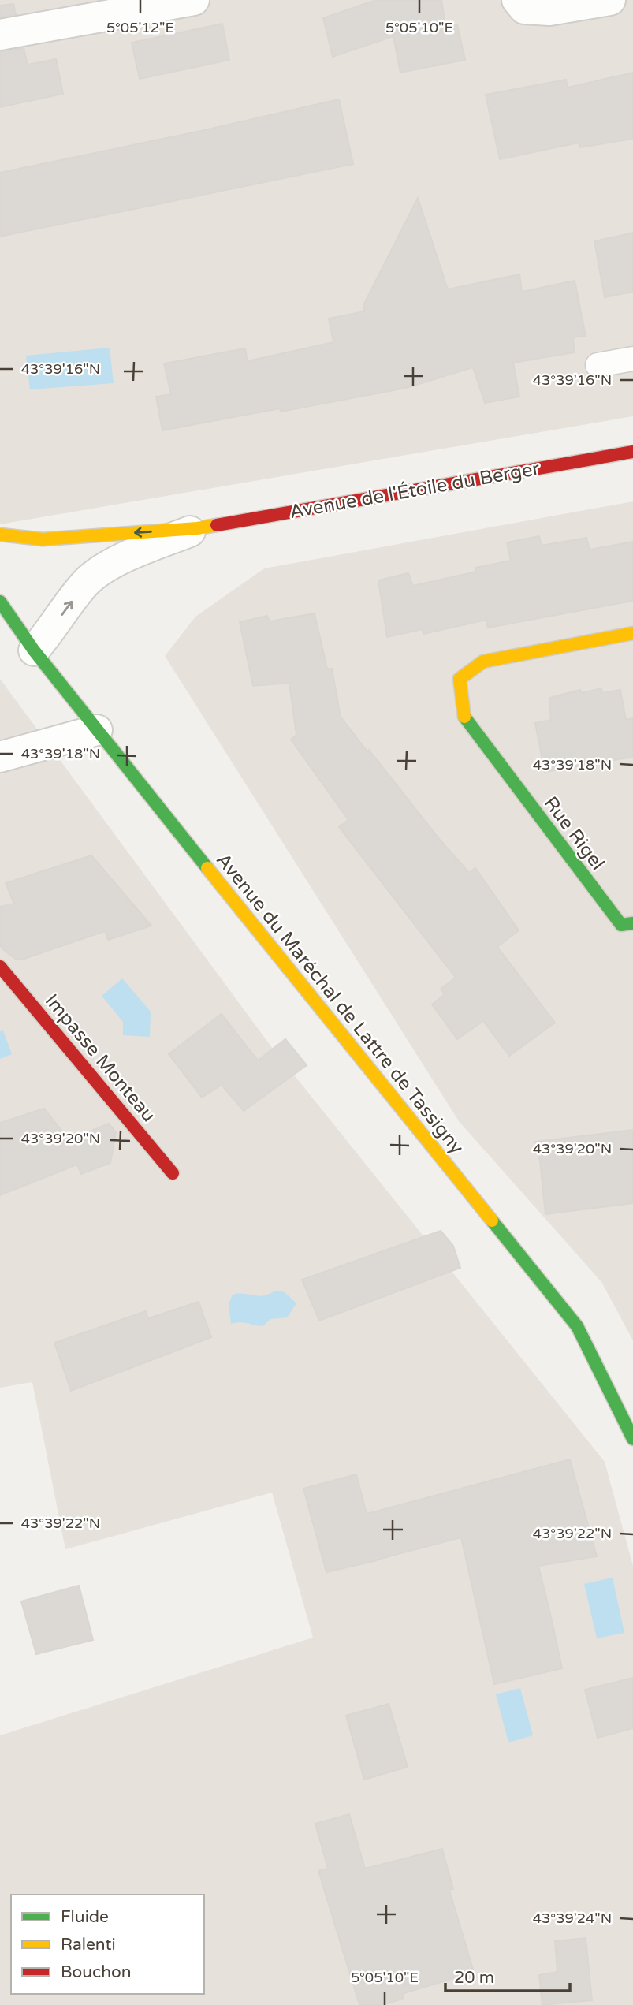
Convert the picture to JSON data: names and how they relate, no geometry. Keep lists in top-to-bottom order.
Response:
{
  "streets": {
    "street": [
      "Avenue de l'Étoile du Berger",
      "Rue Rigel",
      "Avenue du Maréchal de Lattre de Tassigny",
      "Impasse Monteau"
    ]
  },
  "crossings": [
    ["Avenue de l'Étoile du Berger", "Avenue du Maréchal de Lattre de Tassigny"]
  ],
  "legend": ["Fluide", "Ralenti", "Bouchon"],
  "scale_bar": "20 m",
  "coordinates": [
    "5°05'12\"E",
    "5°05'10\"E",
    "43°39'16\"N",
    "43°39'18\"N",
    "43°39'20\"N",
    "43°39'22\"N",
    "43°39'24\"N"
  ]
}
